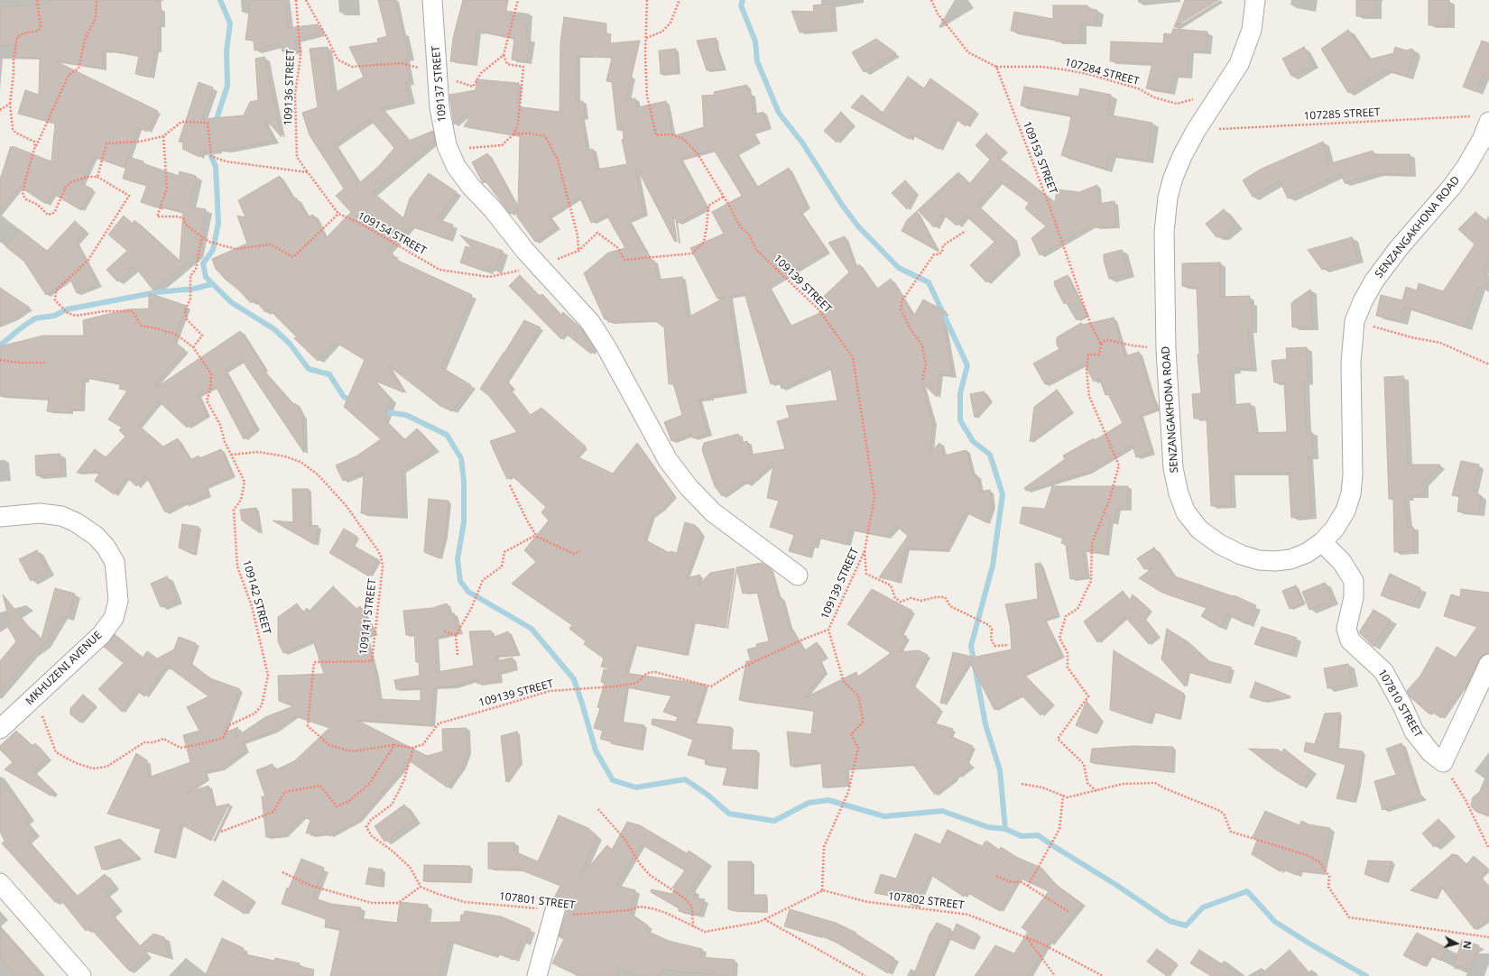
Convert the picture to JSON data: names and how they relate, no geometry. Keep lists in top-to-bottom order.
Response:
{
  "streets": {
    "street": [
      "109137 STREET",
      "SENZANGAKHONA ROAD",
      "MKHUZENI AVENUE",
      "107810 STREET"
    ],
    "path": [
      "107284 STREET",
      "109136 STREET",
      "107285 STREET",
      "109153 STREET",
      "109154 STREET",
      "109139 STREET",
      "109142 STREET",
      "109141 STREET",
      "107801 STREET",
      "107802 STREET"
    ]
  },
  "crossings": [
    ["107284 STREET", "109153 STREET"],
    ["107284 STREET", "SENZANGAKHONA ROAD"],
    ["109137 STREET", "109154 STREET"],
    ["107285 STREET", "SENZANGAKHONA ROAD"],
    ["SENZANGAKHONA ROAD", "107810 STREET"],
    ["109154 STREET", "109139 STREET"],
    ["109142 STREET", "109141 STREET"],
    ["109142 STREET", "MKHUZENI AVENUE"]
  ],
  "north": "right"
}
